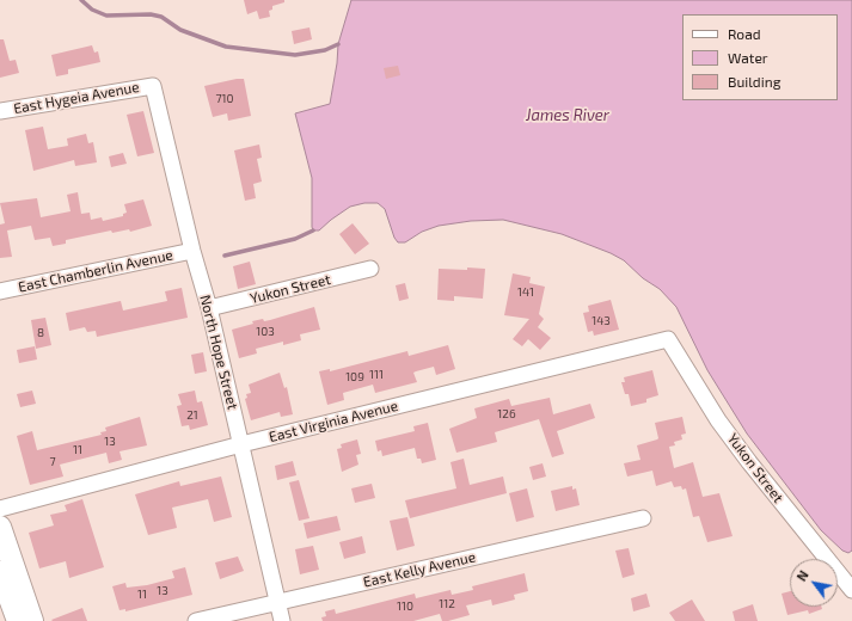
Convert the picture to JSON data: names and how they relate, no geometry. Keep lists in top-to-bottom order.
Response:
{
  "streets": {
    "street": [
      "East Hygeia Avenue",
      "East Chamberlin Avenue",
      "Yukon Street",
      "North Hope Street",
      "East Virginia Avenue",
      "East Kelly Avenue"
    ]
  },
  "crossings": [
    ["East Hygeia Avenue", "North Hope Street"],
    ["East Chamberlin Avenue", "North Hope Street"],
    ["Yukon Street", "North Hope Street"],
    ["Yukon Street", "East Virginia Avenue"],
    ["North Hope Street", "East Virginia Avenue"],
    ["North Hope Street", "East Kelly Avenue"]
  ],
  "water": ["James River"],
  "house_numbers": [
    "710",
    "141",
    "143",
    "103",
    "8",
    "111",
    "109",
    "126",
    "21",
    "13",
    "11",
    "7",
    "13",
    "11",
    "112",
    "110"
  ],
  "legend": ["Road", "Water", "Building"],
  "north": "top left"
}
